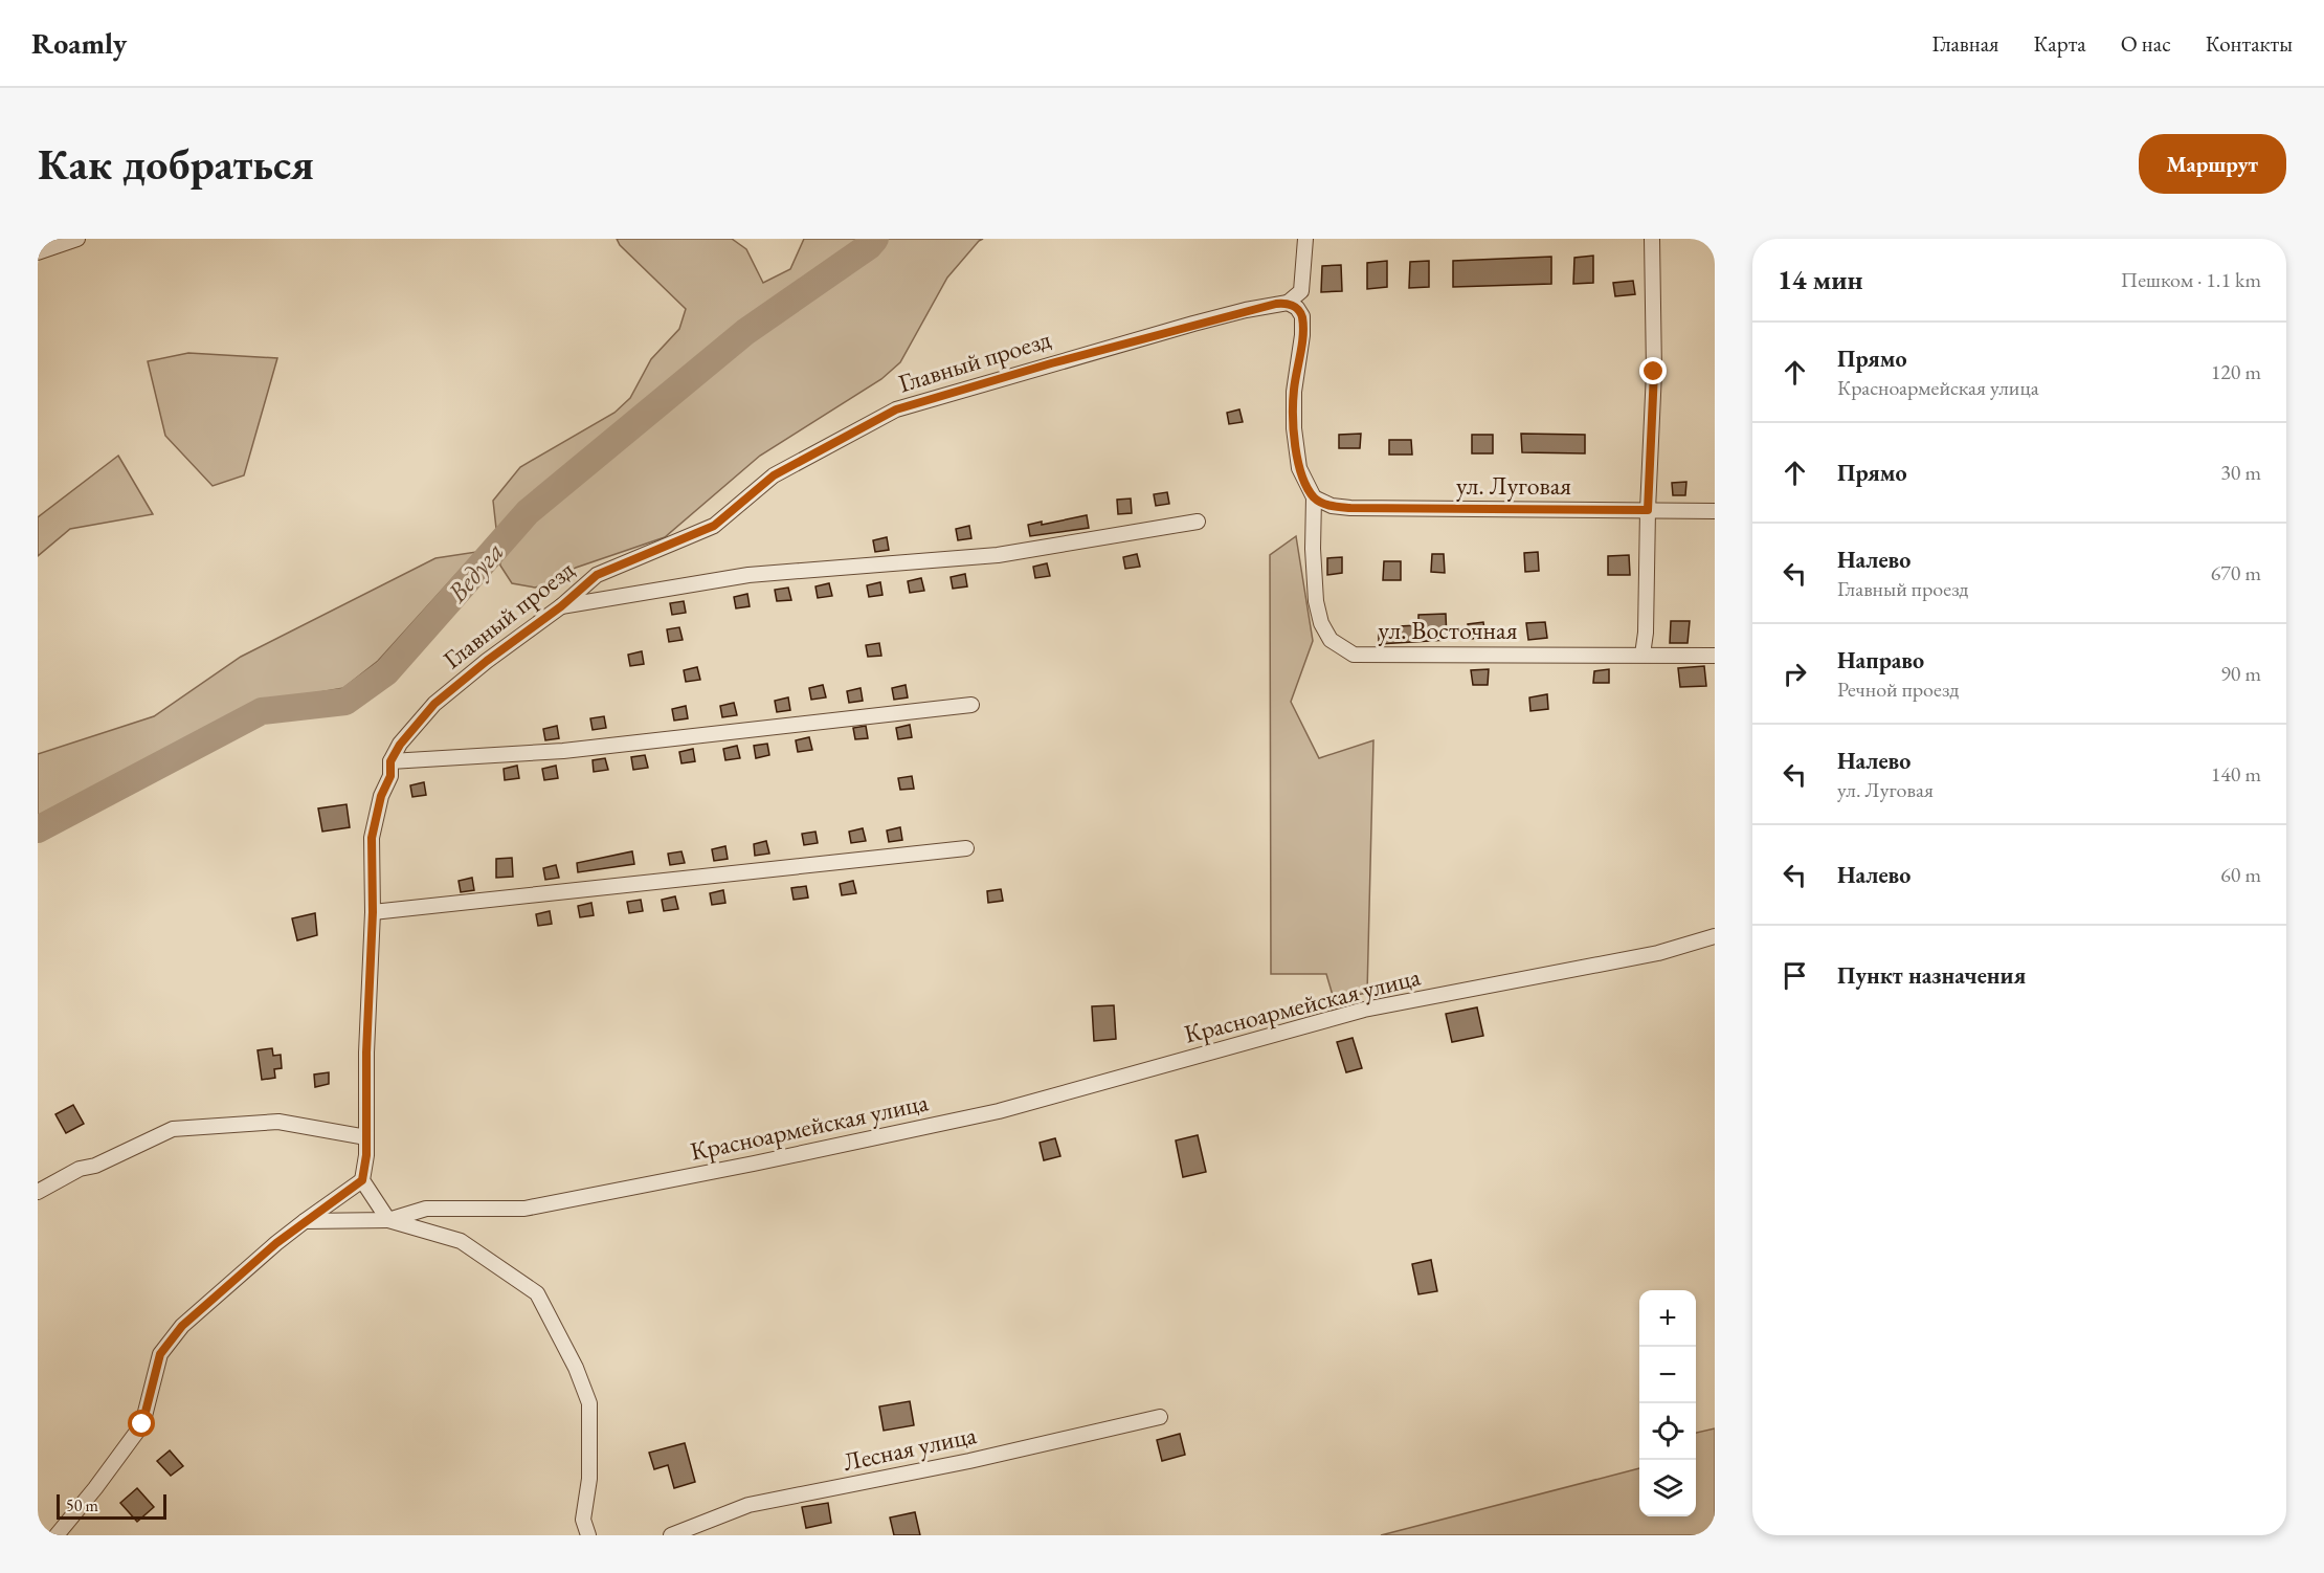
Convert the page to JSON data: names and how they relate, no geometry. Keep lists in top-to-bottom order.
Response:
{
  "streets": {
    "street": [
      "Главный проезд",
      "ул. Луговая",
      "ул. Восточная",
      "Красноармейская улица",
      "Лесная улица"
    ]
  },
  "crossings": [
    ["ул. Луговая", "ул. Восточная"]
  ],
  "water": ["Ведуга"],
  "scale_bar": "50 m",
  "page": {
    "header": "Roamly",
    "nav": [
      "Главная",
      "Карта",
      "О нас",
      "Контакты"
    ],
    "buttons": "Маршрут",
    "title": "Как добраться",
    "heading": ["14 мин", "Пешком · 1.1 km"],
    "list": [
      ["Прямо", "Красноармейская улица", "120 m"],
      ["Прямо", "30 m"],
      ["Налево", "Главный проезд", "670 m"],
      ["Направо", "Речной проезд", "90 m"],
      ["Налево", "ул. Луговая", "140 m"],
      ["Налево", "60 m"],
      "Пункт назначения"
    ],
    "map_buttons": ["+", "−"],
    "scale": "50 m"
  }
}
